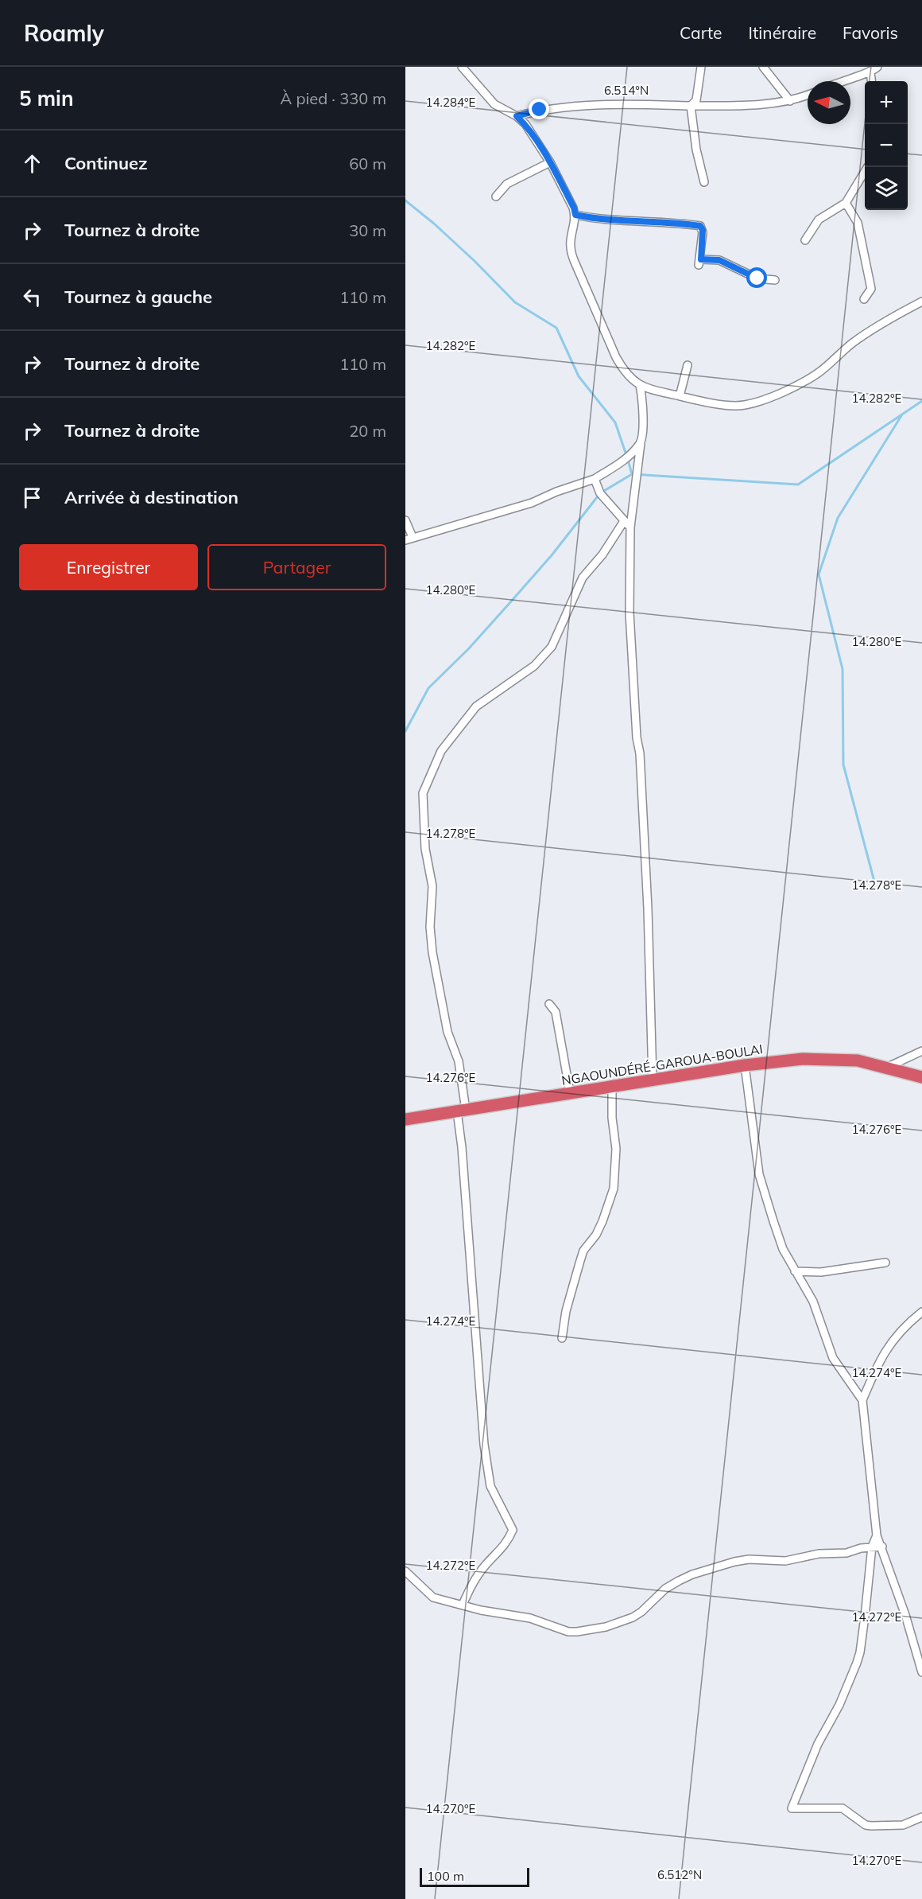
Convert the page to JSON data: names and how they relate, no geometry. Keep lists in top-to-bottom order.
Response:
{
  "streets": {
    "highway": ["NGAOUNDÉRÉ-GAROUA-BOULAI"]
  },
  "scale_bar": "100 m",
  "north": "left",
  "page": {
    "header": "Roamly",
    "nav": ["Carte", "Itinéraire", "Favoris"],
    "heading": ["5 min", "À pied · 330 m"],
    "map_buttons": ["+", "−"],
    "list": [
      ["Continuez", "60 m"],
      ["Tournez à droite", "30 m"],
      ["Tournez à gauche", "110 m"],
      ["Tournez à droite", "110 m"],
      ["Tournez à droite", "20 m"],
      "Arrivée à destination"
    ],
    "buttons": ["Enregistrer", "Partager"],
    "scale": "100 m"
  },
  "coordinates": [
    "6.514°N",
    "14.284°E",
    "14.282°E",
    "14.280°E",
    "14.278°E",
    "14.276°E",
    "14.274°E",
    "14.272°E",
    "14.270°E",
    "6.512°N"
  ]
}
